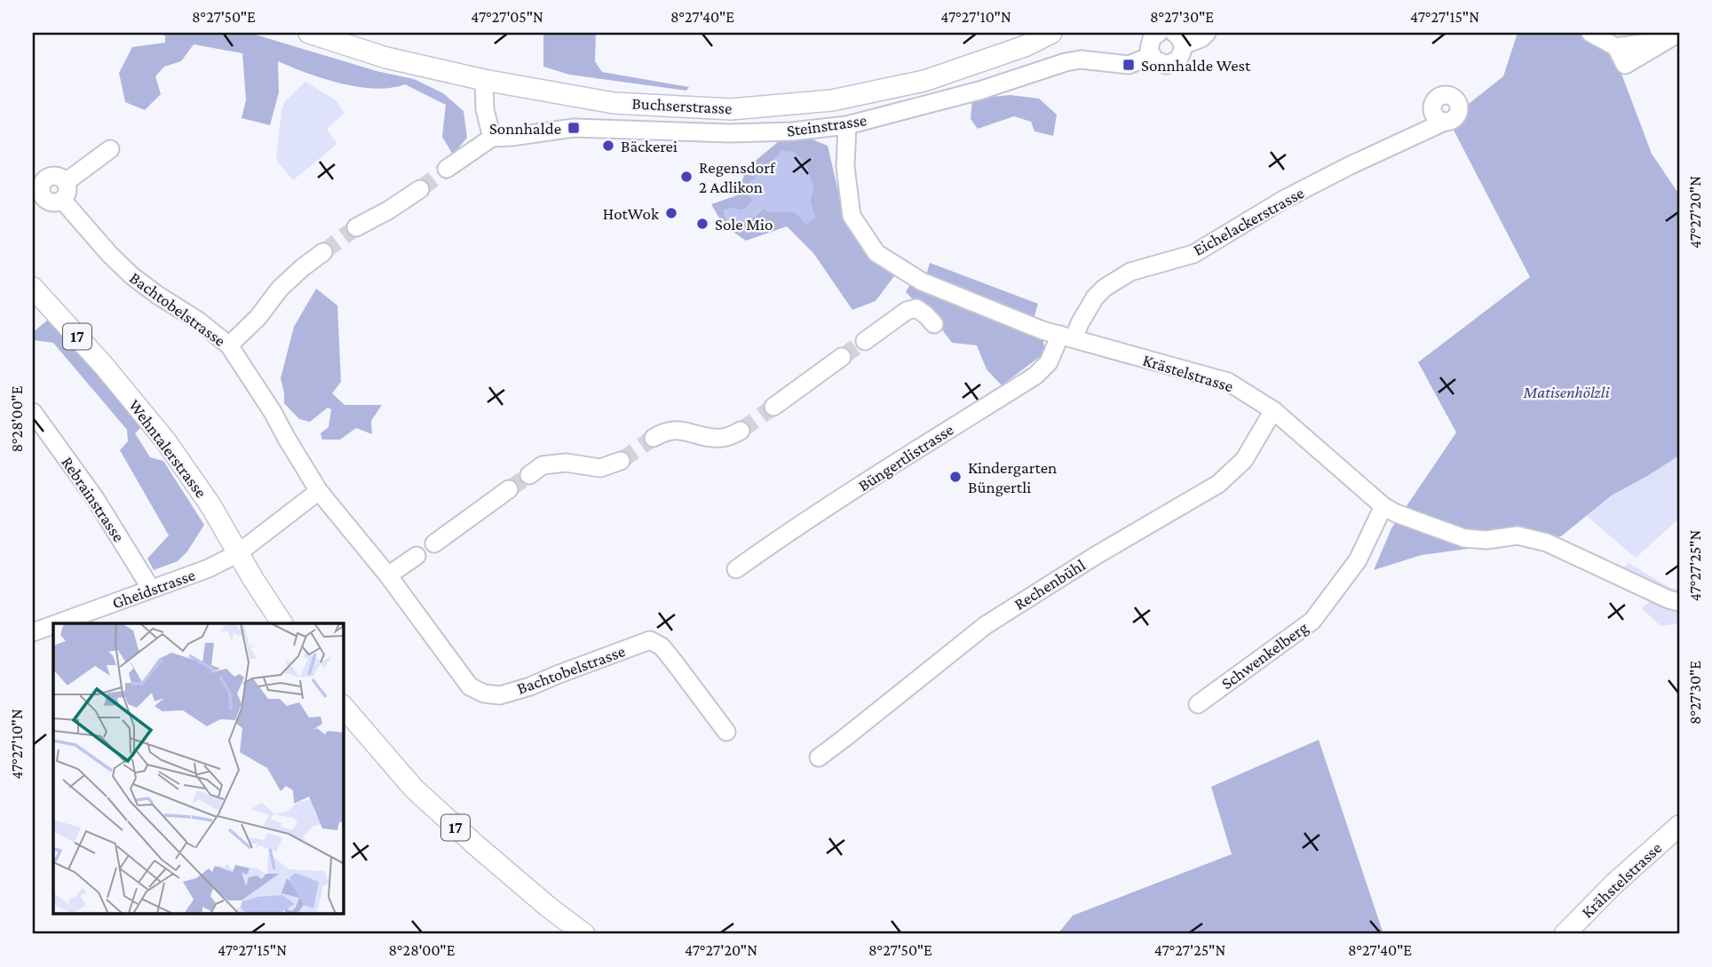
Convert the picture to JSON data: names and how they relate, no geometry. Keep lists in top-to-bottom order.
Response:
{
  "streets": {
    "main road": [
      "Buchserstrasse",
      "17",
      "Wehntalerstrasse",
      "Krähstelstrasse"
    ],
    "street": [
      "Steinstrasse",
      "Eichelackerstrasse",
      "Bachtobelstrasse",
      "Krästelstrasse",
      "Büngertlistrasse",
      "Rebrainstrasse",
      "Rechenbühl",
      "Gheidstrasse",
      "Schwenkelberg"
    ]
  },
  "crossings": [
    ["Steinstrasse", "Krästelstrasse"],
    ["Eichelackerstrasse", "Krästelstrasse"],
    ["Eichelackerstrasse", "Büngertlistrasse"],
    ["Krästelstrasse", "Büngertlistrasse"],
    ["Krästelstrasse", "Rechenbühl"],
    ["Krästelstrasse", "Schwenkelberg"],
    ["Wehntalerstrasse", "Gheidstrasse"],
    ["Rebrainstrasse", "Gheidstrasse"]
  ],
  "parks": ["Matisenhölzli"],
  "places": {
    "transit": ["Sonnhalde West", "Sonnhalde"],
    "other": [
      "Bäckerei",
      "Regensdorf 2 Adlikon",
      "HotWok",
      "Sole Mio",
      "Kindergarten Büngertli"
    ]
  },
  "coordinates": [
    "8°27'50\"E",
    "47°27'05\"N",
    "8°27'40\"E",
    "47°27'10\"N",
    "8°27'30\"E",
    "47°27'15\"N",
    "47°27'20\"N",
    "8°28'00\"E",
    "47°27'25\"N"
  ]
}
